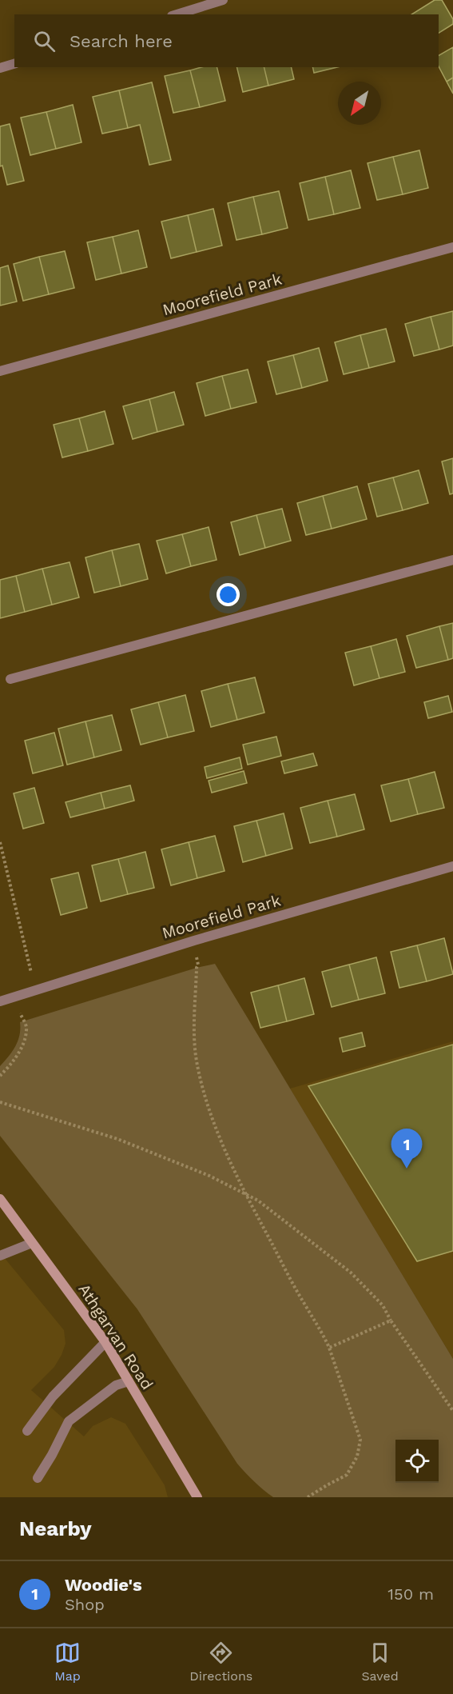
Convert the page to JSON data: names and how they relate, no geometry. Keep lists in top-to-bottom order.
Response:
{
  "streets": {
    "main road": ["Athgarvan Road"],
    "street": ["Moorefield Park"]
  },
  "north": "bottom left",
  "page": {
    "search": "Search here",
    "pins": "1",
    "heading": "Nearby",
    "list": [
      {
        "mark": "1",
        "name": "Woodie's",
        "note": "Shop",
        "value": "150 m"
      }
    ],
    "nav": ["Map", "Directions", "Saved"]
  }
}
